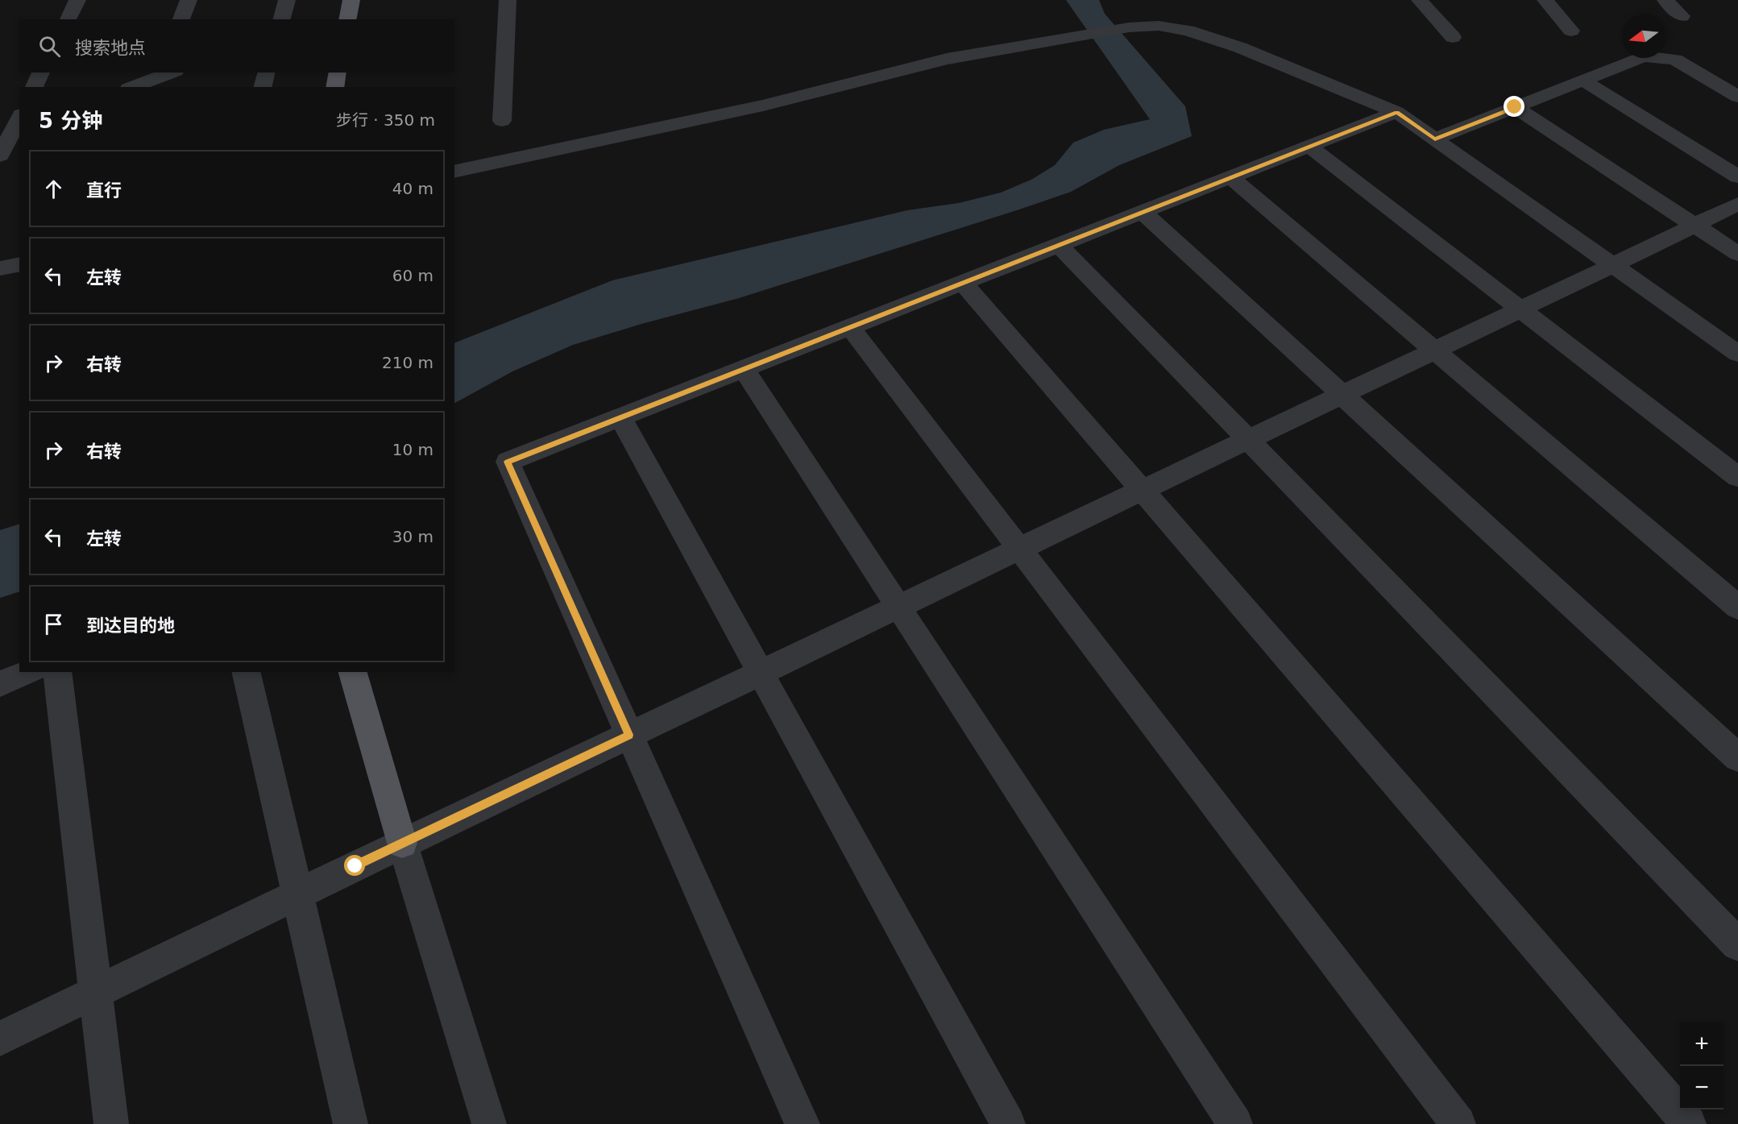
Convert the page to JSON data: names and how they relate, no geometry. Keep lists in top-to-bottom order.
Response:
{
  "north": "left",
  "page": {
    "search": "搜索地点",
    "heading": ["5 分钟", "步行 · 350 m"],
    "list": [
      ["直行", "40 m"],
      ["左转", "60 m"],
      ["右转", "210 m"],
      ["右转", "10 m"],
      ["左转", "30 m"],
      "到达目的地"
    ],
    "map_buttons": ["+", "−"]
  }
}
